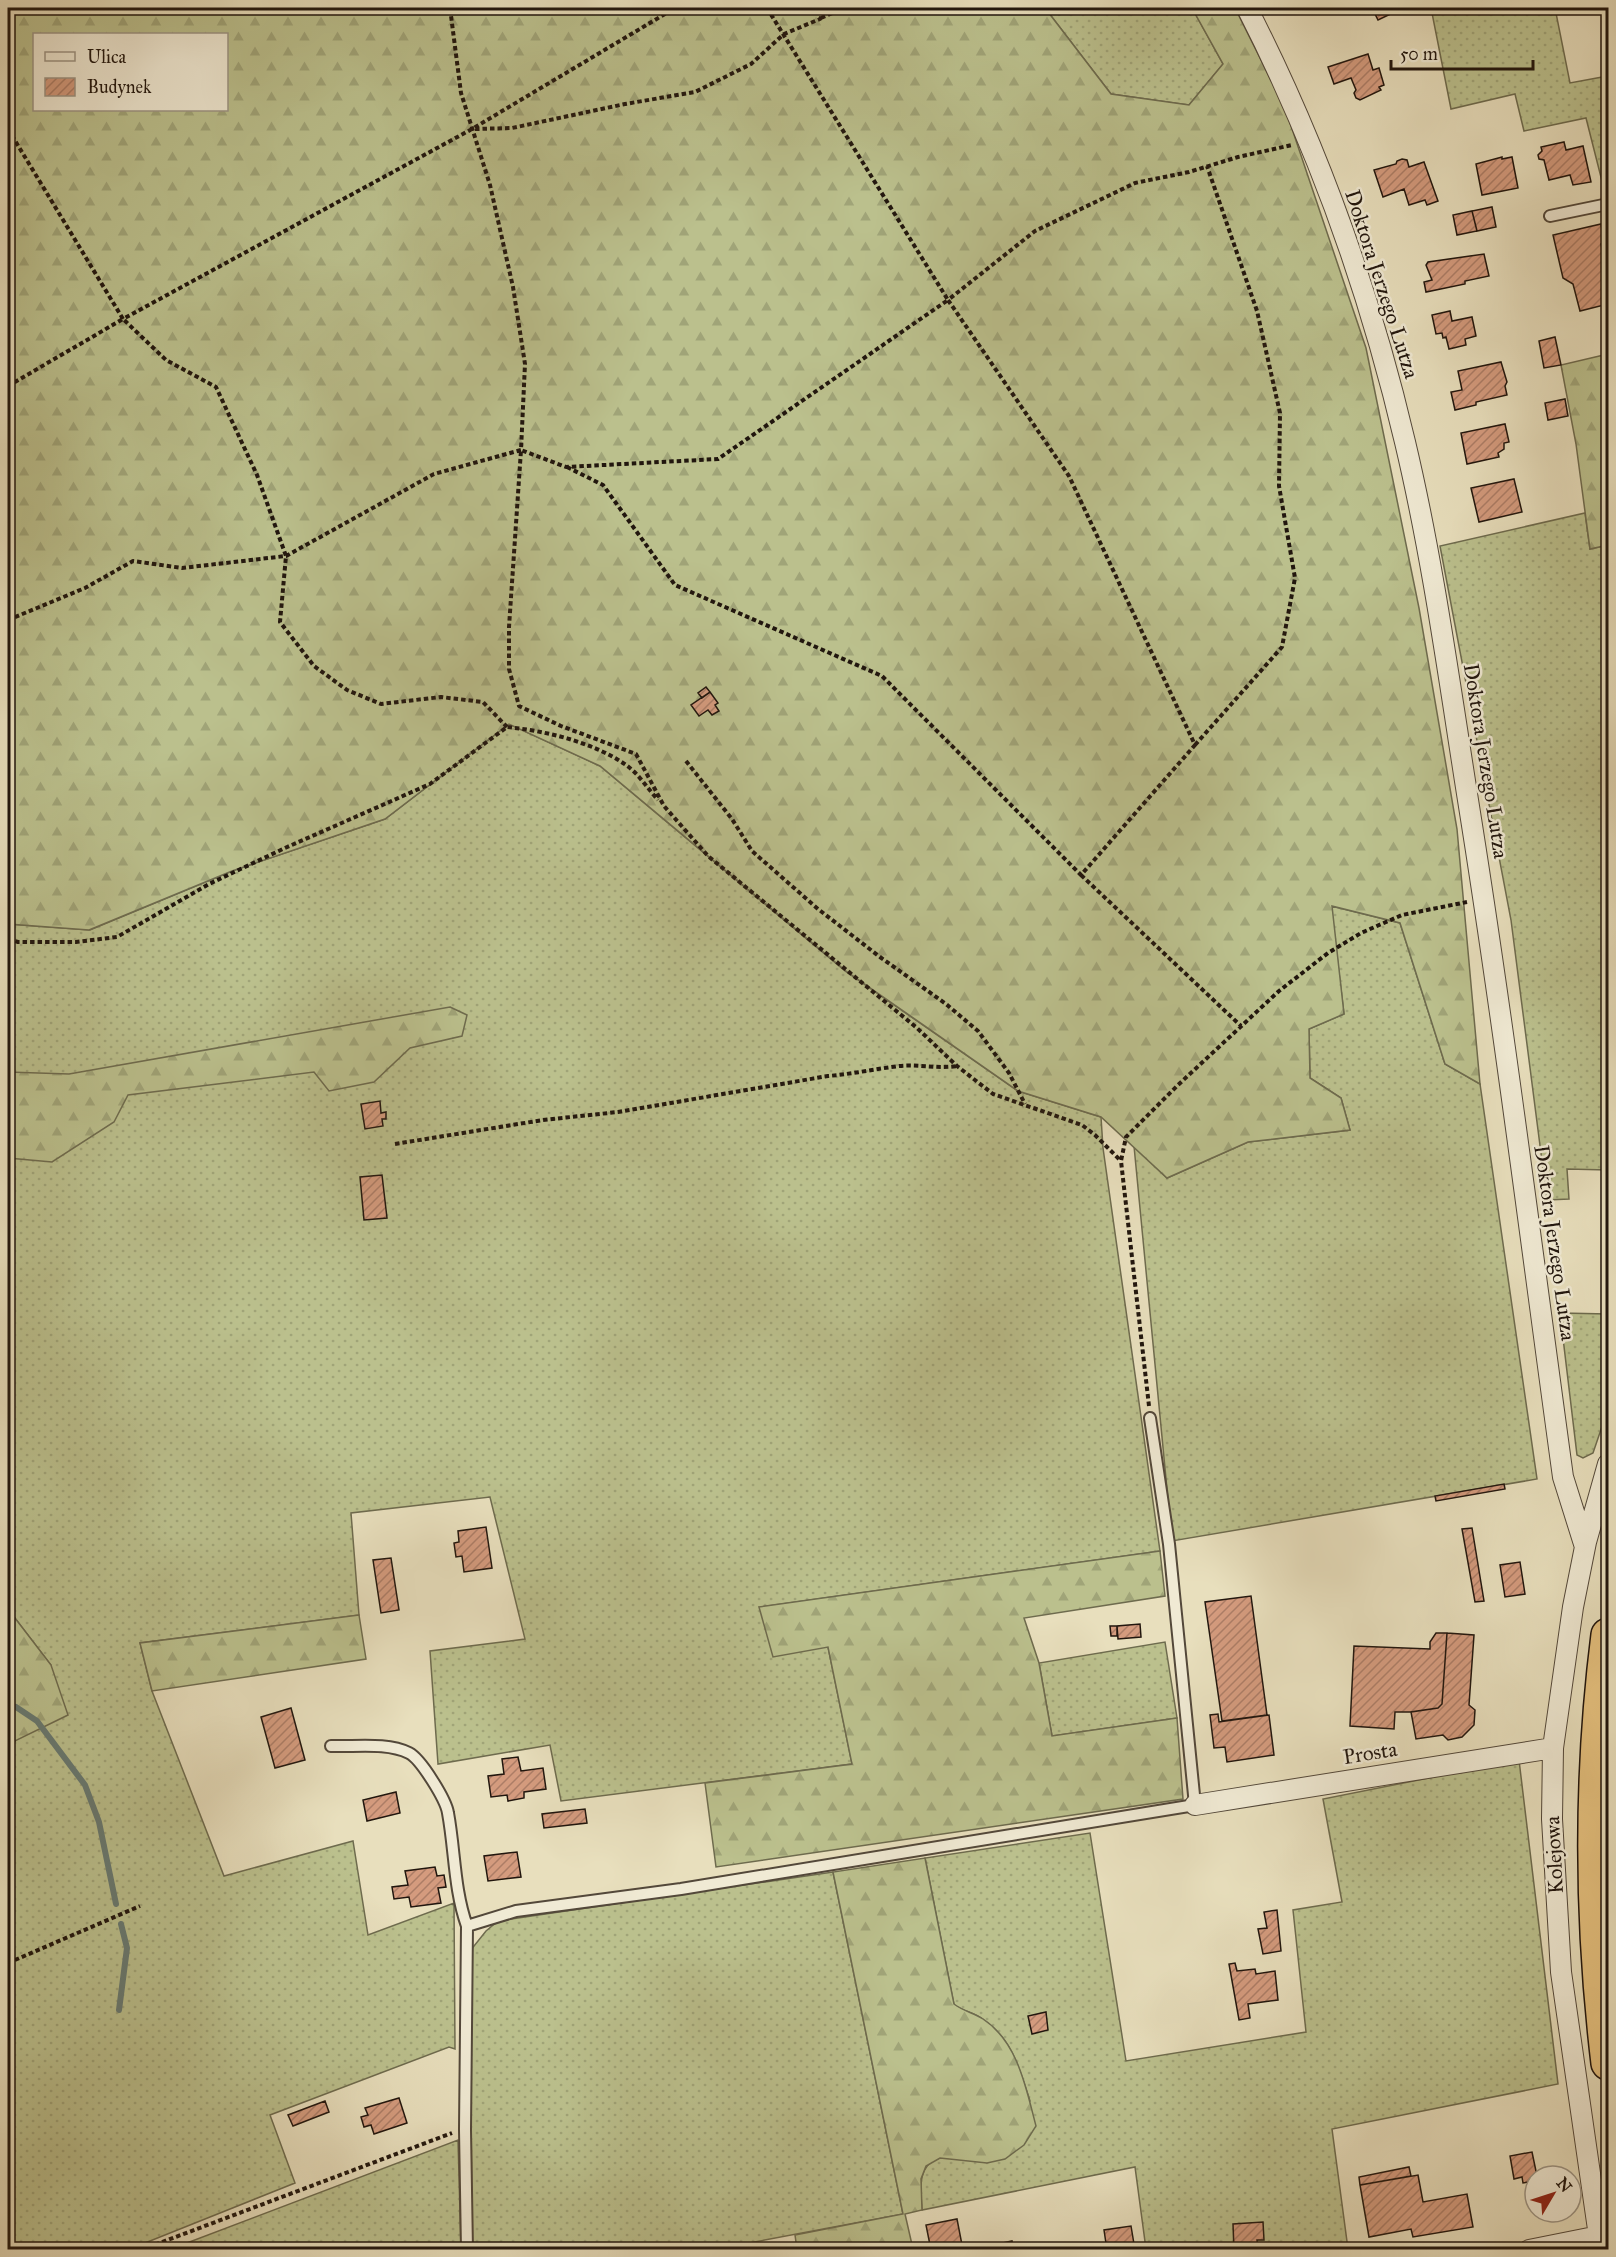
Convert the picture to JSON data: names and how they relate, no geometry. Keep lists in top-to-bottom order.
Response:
{
  "streets": {
    "highway": ["Kolejowa"],
    "street": ["Doktora Jerzego Lutza", "Prosta"]
  },
  "crossings": [
    ["Doktora Jerzego Lutza", "Kolejowa"],
    ["Prosta", "Kolejowa"]
  ],
  "legend": ["Ulica", "Budynek"],
  "scale_bar": "50 m",
  "north": "top right"
}
